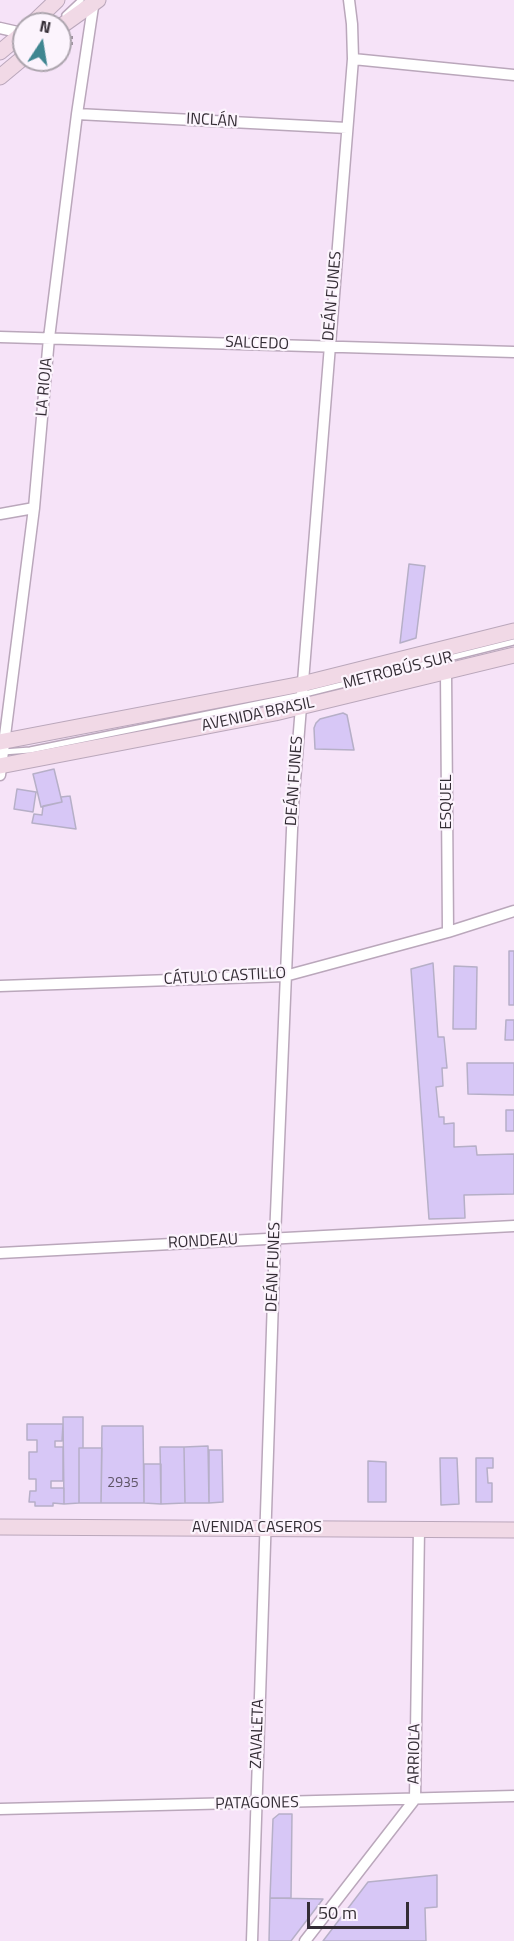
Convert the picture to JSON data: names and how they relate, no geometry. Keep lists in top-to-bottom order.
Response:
{
  "streets": {
    "main road": ["AVENIDA BRASIL", "AVENIDA CASEROS"],
    "street": [
      "INCLÁN",
      "DEÁN FUNES",
      "SALCEDO",
      "LA RIOJA",
      "ESQUEL",
      "CÁTULO CASTILLO",
      "RONDEAU",
      "ZAVALETA",
      "ARRIOLA",
      "PATAGONES"
    ],
    "lane": ["METROBÚS SUR"]
  },
  "crossings": [
    ["INCLÁN", "DEÁN FUNES"],
    ["INCLÁN", "LA RIOJA"],
    ["DEÁN FUNES", "SALCEDO"],
    ["DEÁN FUNES", "METROBÚS SUR"],
    ["DEÁN FUNES", "AVENIDA BRASIL"],
    ["DEÁN FUNES", "CÁTULO CASTILLO"],
    ["DEÁN FUNES", "RONDEAU"],
    ["DEÁN FUNES", "AVENIDA CASEROS"],
    ["DEÁN FUNES", "ZAVALETA"],
    ["SALCEDO", "LA RIOJA"],
    ["LA RIOJA", "AVENIDA BRASIL"],
    ["METROBÚS SUR", "AVENIDA BRASIL"],
    ["AVENIDA BRASIL", "ESQUEL"],
    ["ESQUEL", "CÁTULO CASTILLO"],
    ["AVENIDA CASEROS", "ZAVALETA"],
    ["AVENIDA CASEROS", "ARRIOLA"],
    ["ZAVALETA", "PATAGONES"],
    ["ARRIOLA", "PATAGONES"]
  ],
  "house_numbers": ["2935"],
  "scale_bar": "50 m",
  "north": "top"
}
